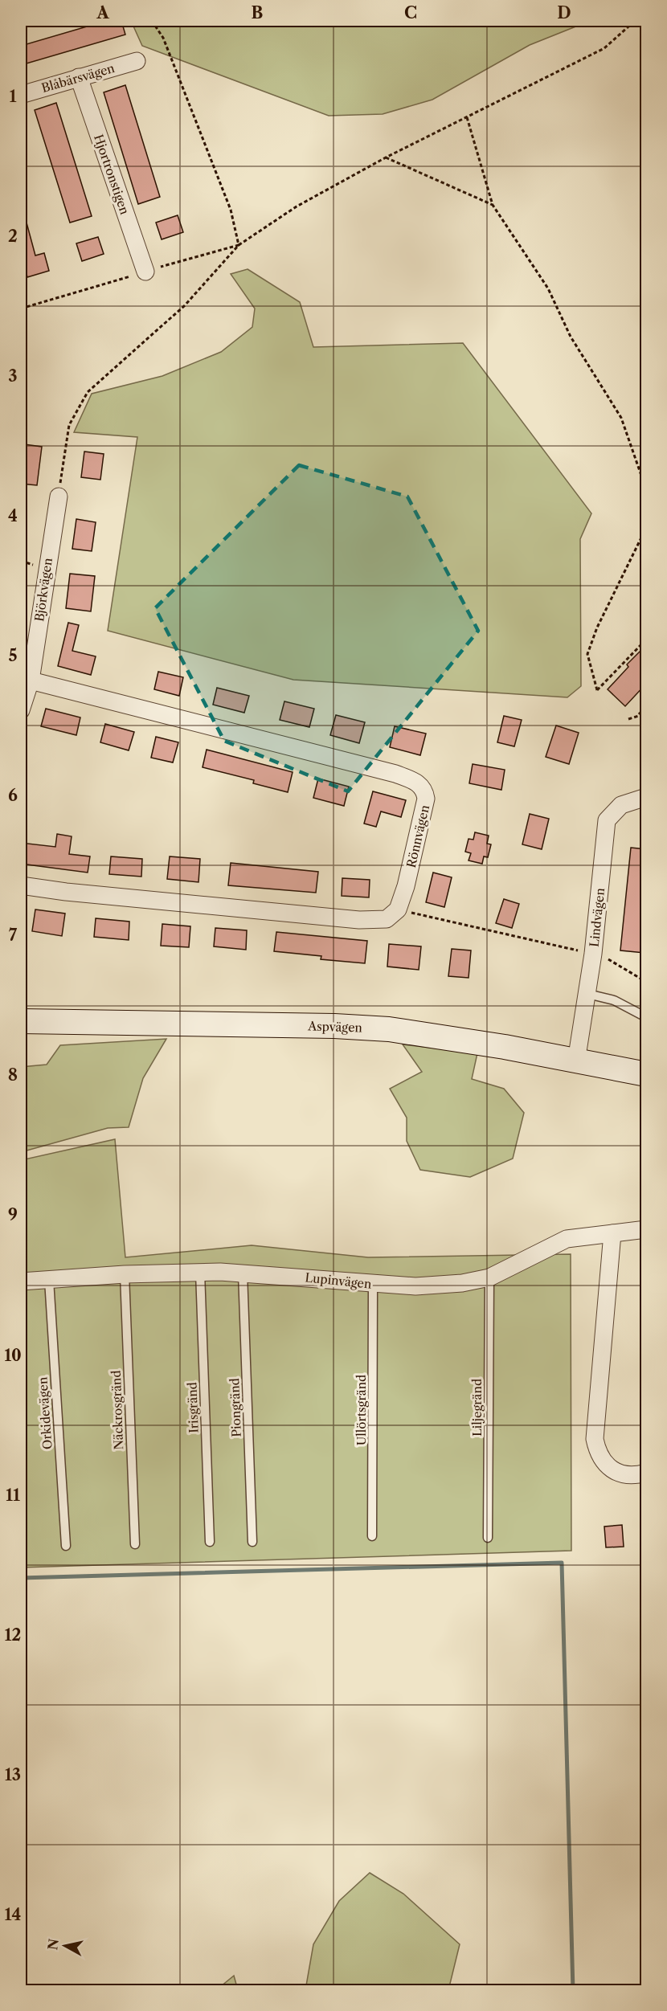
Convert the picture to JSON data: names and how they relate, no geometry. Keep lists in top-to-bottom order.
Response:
{
  "streets": {
    "street": [
      "Blåbärsvägen",
      "Hjortronstigen",
      "Björkvägen",
      "Rönnvägen",
      "Lindvägen",
      "Aspvägen",
      "Lupinvägen"
    ],
    "lane": [
      "Irisgränd",
      "Piongränd",
      "Liljegränd",
      "Näckrosgränd",
      "Ullörtsgränd",
      "Orkidevägen"
    ]
  },
  "crossings": [
    ["Blåbärsvägen", "Hjortronstigen"],
    ["Björkvägen", "Rönnvägen"],
    ["Lindvägen", "Aspvägen"],
    ["Lupinvägen", "Irisgränd"],
    ["Lupinvägen", "Piongränd"],
    ["Lupinvägen", "Liljegränd"],
    ["Lupinvägen", "Näckrosgränd"],
    ["Lupinvägen", "Ullörtsgränd"],
    ["Lupinvägen", "Orkidevägen"]
  ],
  "north": "left",
  "grid": {
    "columns": [
      "A",
      "B",
      "C",
      "D"
    ],
    "rows": [
      "1",
      "2",
      "3",
      "4",
      "5",
      "6",
      "7",
      "8",
      "9",
      "10",
      "11",
      "12",
      "13",
      "14"
    ]
  }
}
